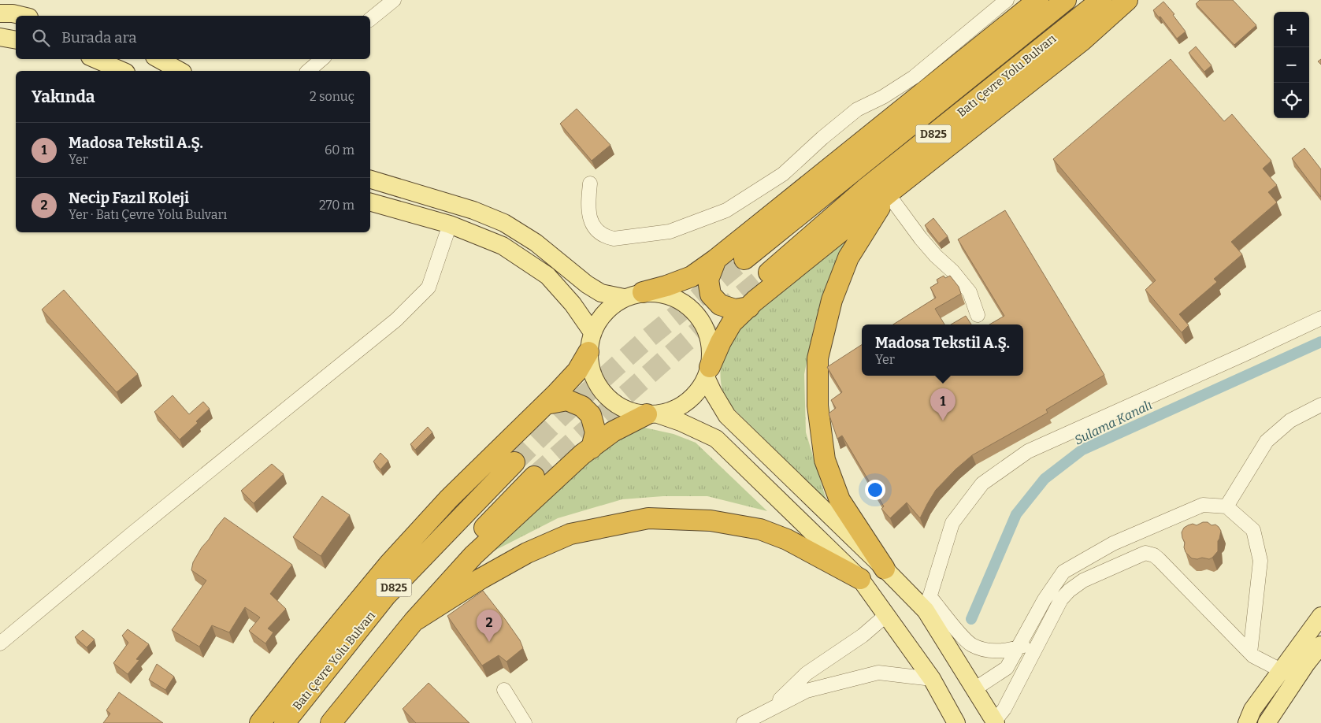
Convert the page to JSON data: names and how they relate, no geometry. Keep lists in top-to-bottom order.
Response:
{
  "streets": {
    "highway": ["Batı Çevre Yolu Bulvarı", "D825"]
  },
  "water": ["Sulama Kanalı"],
  "page": {
    "map_buttons": ["+", "−"],
    "search": "Burada ara",
    "heading": ["Yakında", "2 sonuç"],
    "list": [
      {
        "mark": "1",
        "name": "Madosa Tekstil A.Ş.",
        "note": "Yer",
        "value": "60 m"
      },
      {
        "mark": "2",
        "name": "Necip Fazıl Koleji",
        "note": "Yer · Batı Çevre Yolu Bulvarı",
        "value": "270 m"
      }
    ],
    "popup": ["Madosa Tekstil A.Ş.", "Yer"],
    "pins": ["1", "2"]
  }
}
